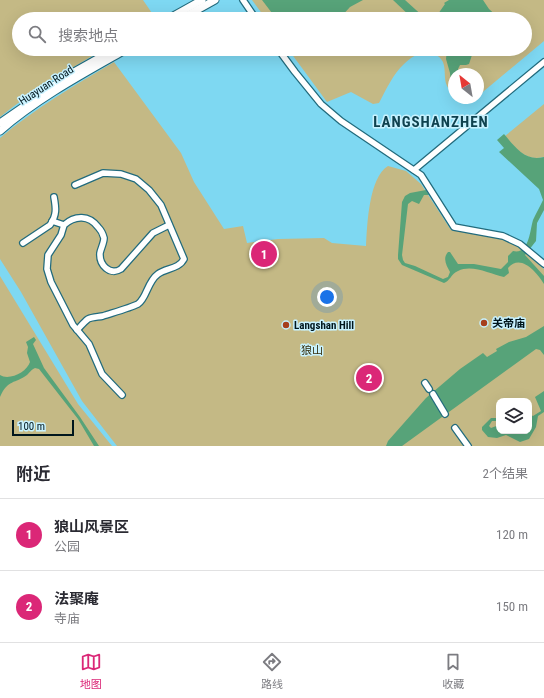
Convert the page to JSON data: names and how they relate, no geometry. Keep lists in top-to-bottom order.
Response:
{
  "streets": {
    "main road": ["Huayuan Road"]
  },
  "districts": ["LANGSHANZHEN"],
  "parks": ["狼山"],
  "places": ["关帝庙", "Langshan Hill"],
  "scale_bar": "100 m",
  "north": "top left",
  "page": {
    "search": "搜索地点",
    "pins": ["1", "2"],
    "scale": "100 m",
    "heading": ["附近", "2个结果"],
    "list": [
      {
        "mark": "1",
        "name": "狼山风景区",
        "note": "公园",
        "value": "120 m"
      },
      {
        "mark": "2",
        "name": "法聚庵",
        "note": "寺庙",
        "value": "150 m"
      }
    ],
    "nav": ["地图", "路线", "收藏"]
  }
}
